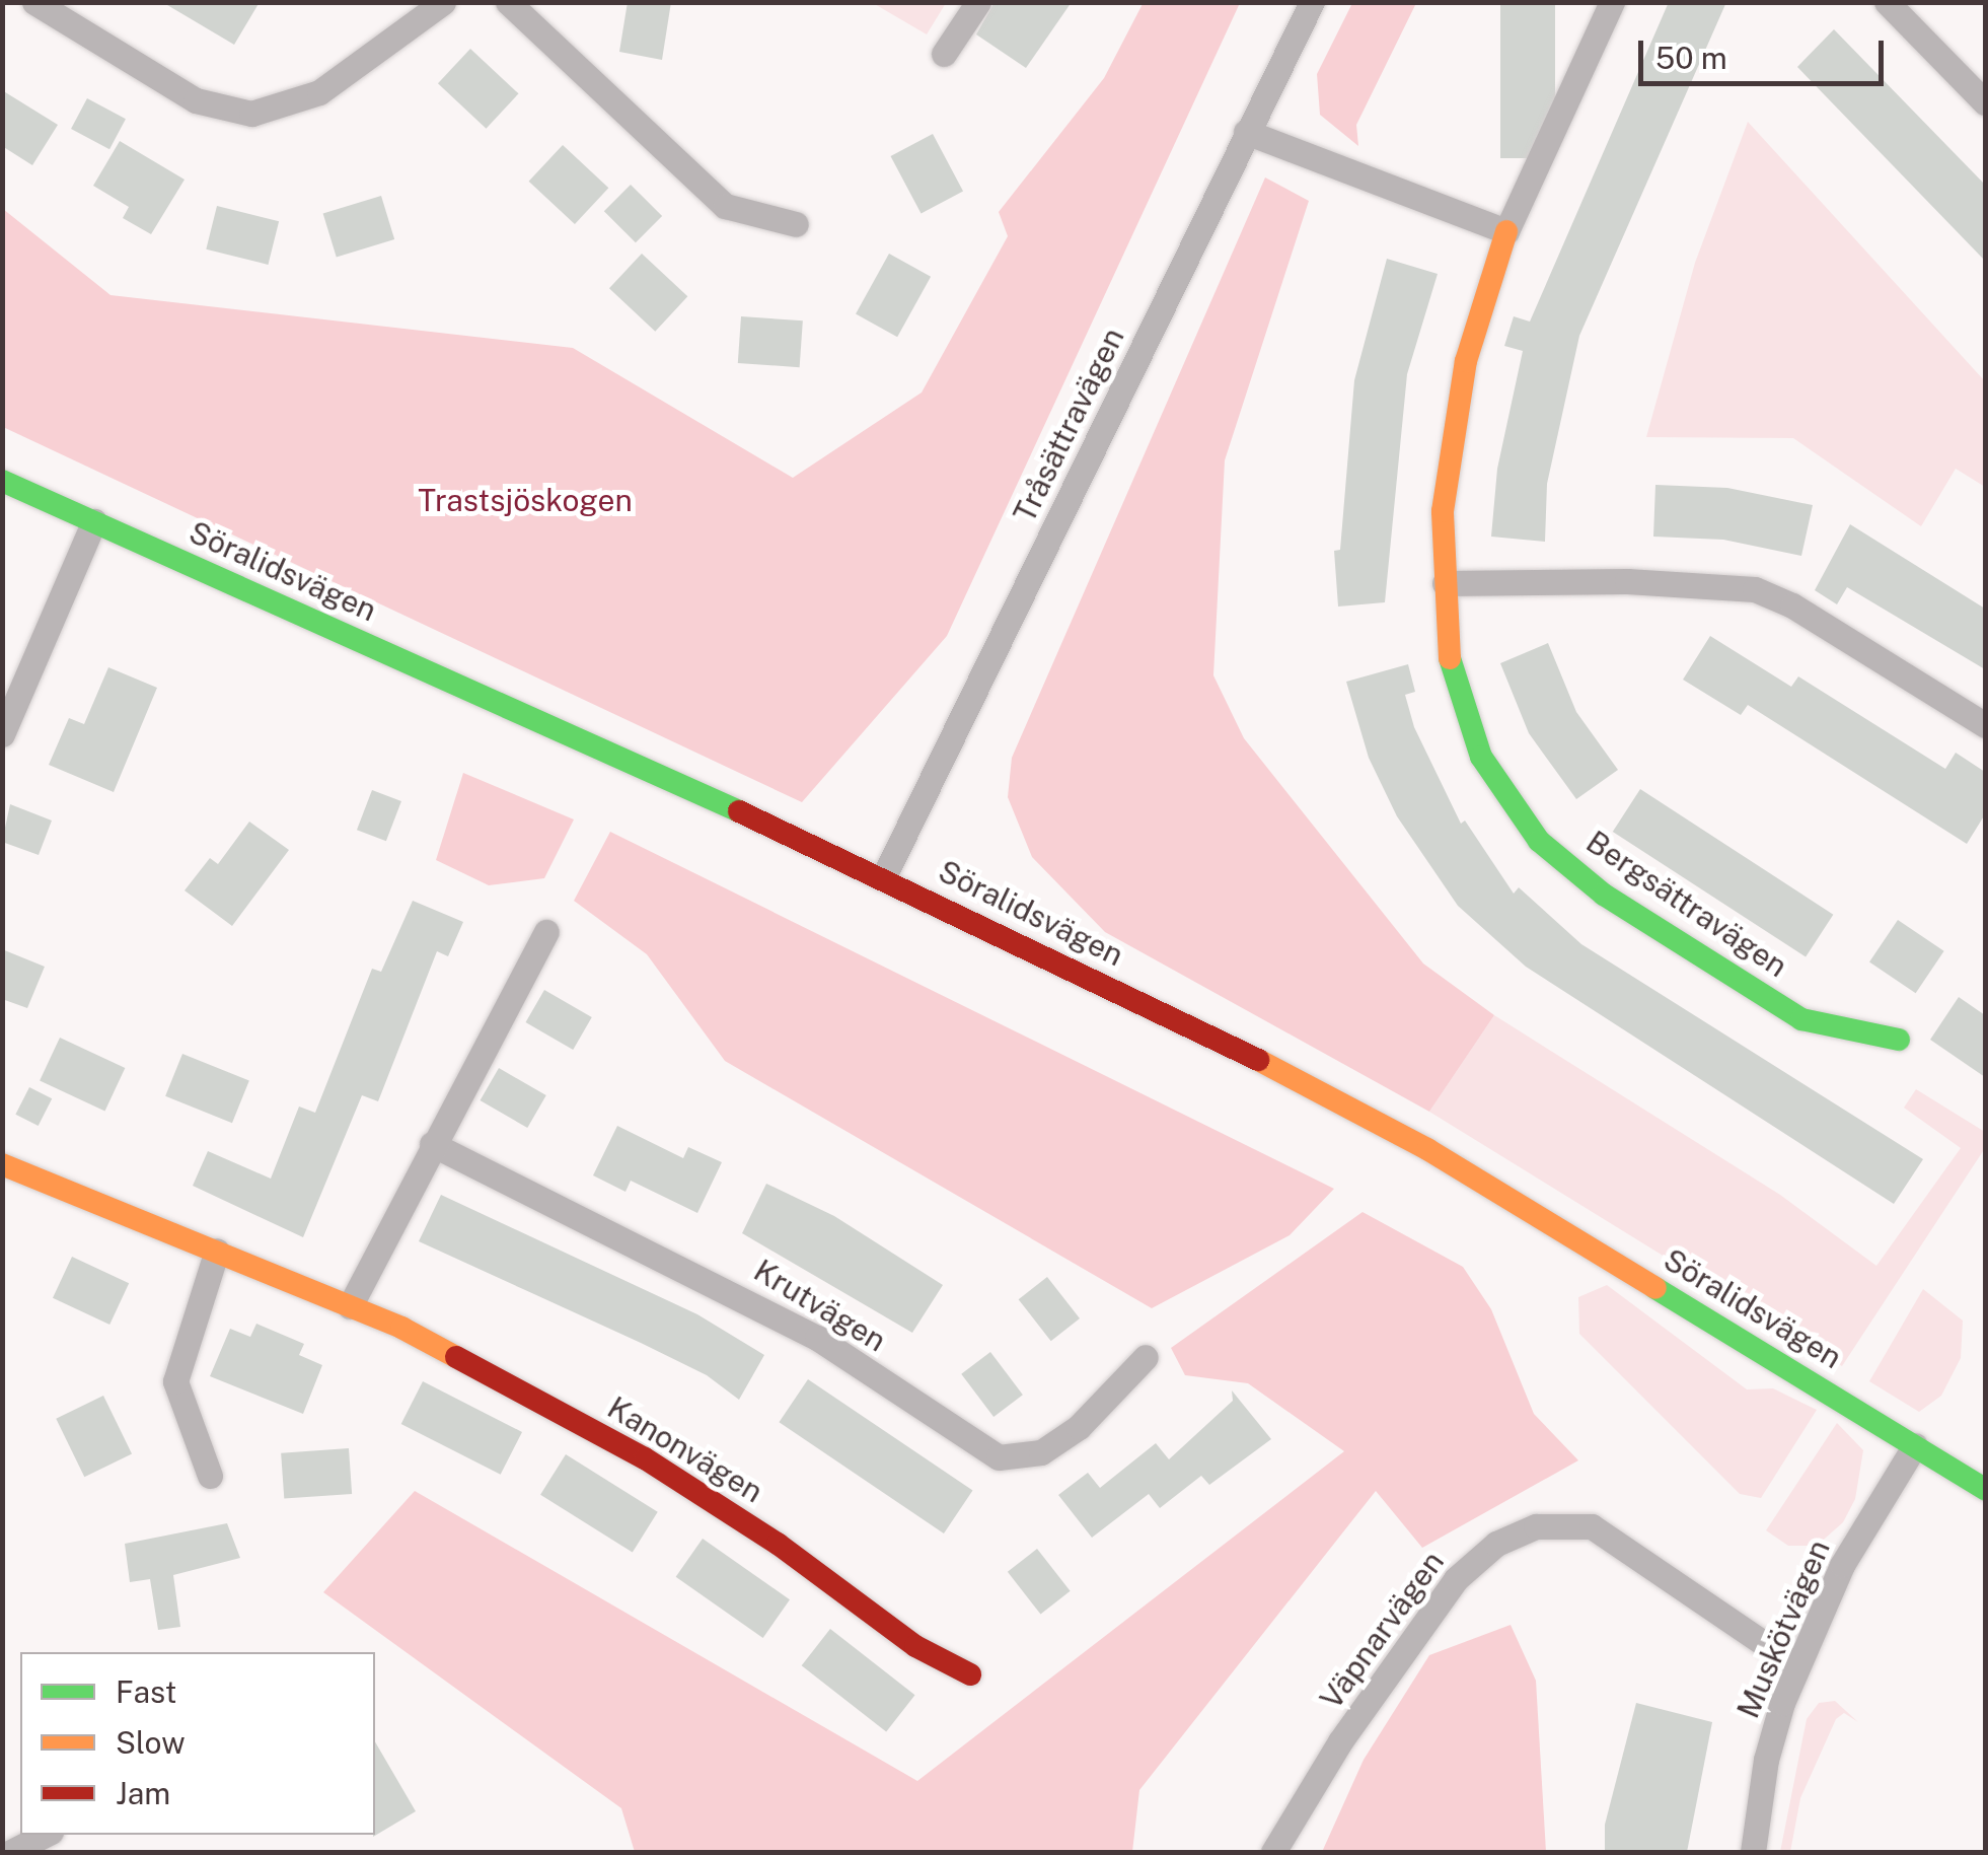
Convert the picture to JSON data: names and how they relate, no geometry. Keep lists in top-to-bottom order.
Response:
{
  "streets": {
    "street": [
      "Tråsättravägen",
      "Söralidsvägen",
      "Bergsättravägen",
      "Krutvägen",
      "Kanonvägen",
      "Muskötvägen",
      "Väpnarvägen"
    ]
  },
  "crossings": [
    ["Tråsättravägen", "Söralidsvägen"],
    ["Söralidsvägen", "Muskötvägen"],
    ["Muskötvägen", "Väpnarvägen"]
  ],
  "parks": ["Trastsjöskogen"],
  "legend": ["Fast", "Slow", "Jam"],
  "scale_bar": "50 m"
}
